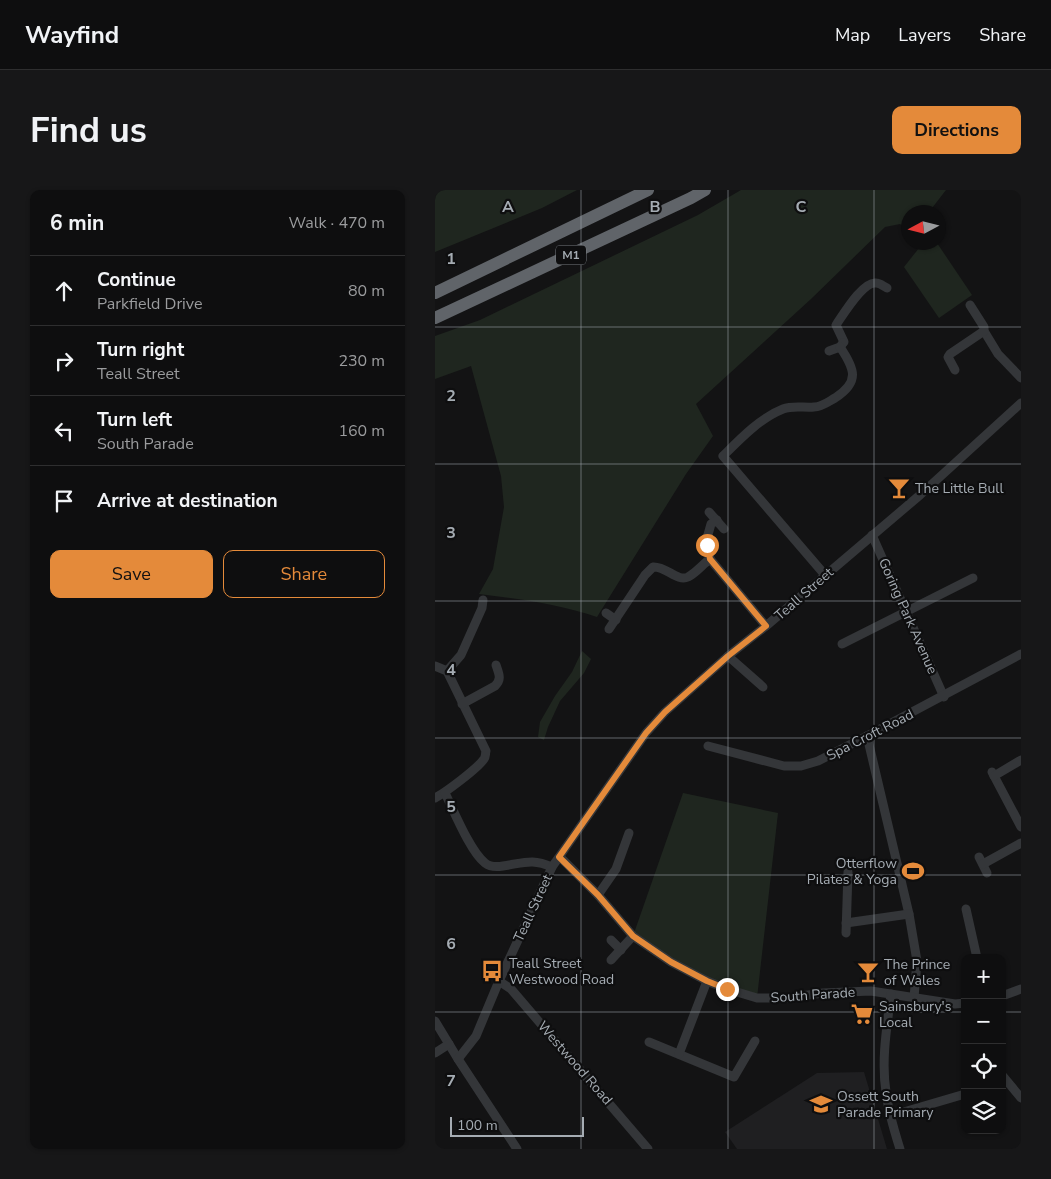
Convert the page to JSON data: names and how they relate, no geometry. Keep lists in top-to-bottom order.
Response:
{
  "streets": {
    "highway": ["M1"],
    "street": [
      "Teall Street",
      "Goring Park Avenue",
      "Spa Croft Road",
      "South Parade",
      "Westwood Road"
    ]
  },
  "crossings": [
    ["Teall Street", "Goring Park Avenue"],
    ["Teall Street", "South Parade"],
    ["Teall Street", "Westwood Road"],
    ["Goring Park Avenue", "Spa Croft Road"]
  ],
  "places": {
    "bar": ["The Little Bull", "The Prince of Wales"],
    "sports": ["Otterflow Pilates & Yoga"],
    "bus stop": ["Teall Street Westwood Road"],
    "supermarket": ["Sainsbury's Local"],
    "school or university": ["Ossett South Parade Primary"]
  },
  "scale_bar": "100 m",
  "north": "left",
  "page": {
    "header": "Wayfind",
    "nav": ["Map", "Layers", "Share"],
    "buttons": [
      "Directions",
      ["Save", "Share"]
    ],
    "title": "Find us",
    "heading": ["6 min", "Walk · 470 m"],
    "list": [
      ["Continue", "Parkfield Drive", "80 m"],
      ["Turn right", "Teall Street", "230 m"],
      ["Turn left", "South Parade", "160 m"],
      "Arrive at destination"
    ],
    "map_buttons": ["+", "−"],
    "scale": "100 m"
  },
  "grid": {
    "columns": ["A", "B", "C"],
    "rows": [
      "1",
      "2",
      "3",
      "4",
      "5",
      "6",
      "7"
    ]
  }
}
